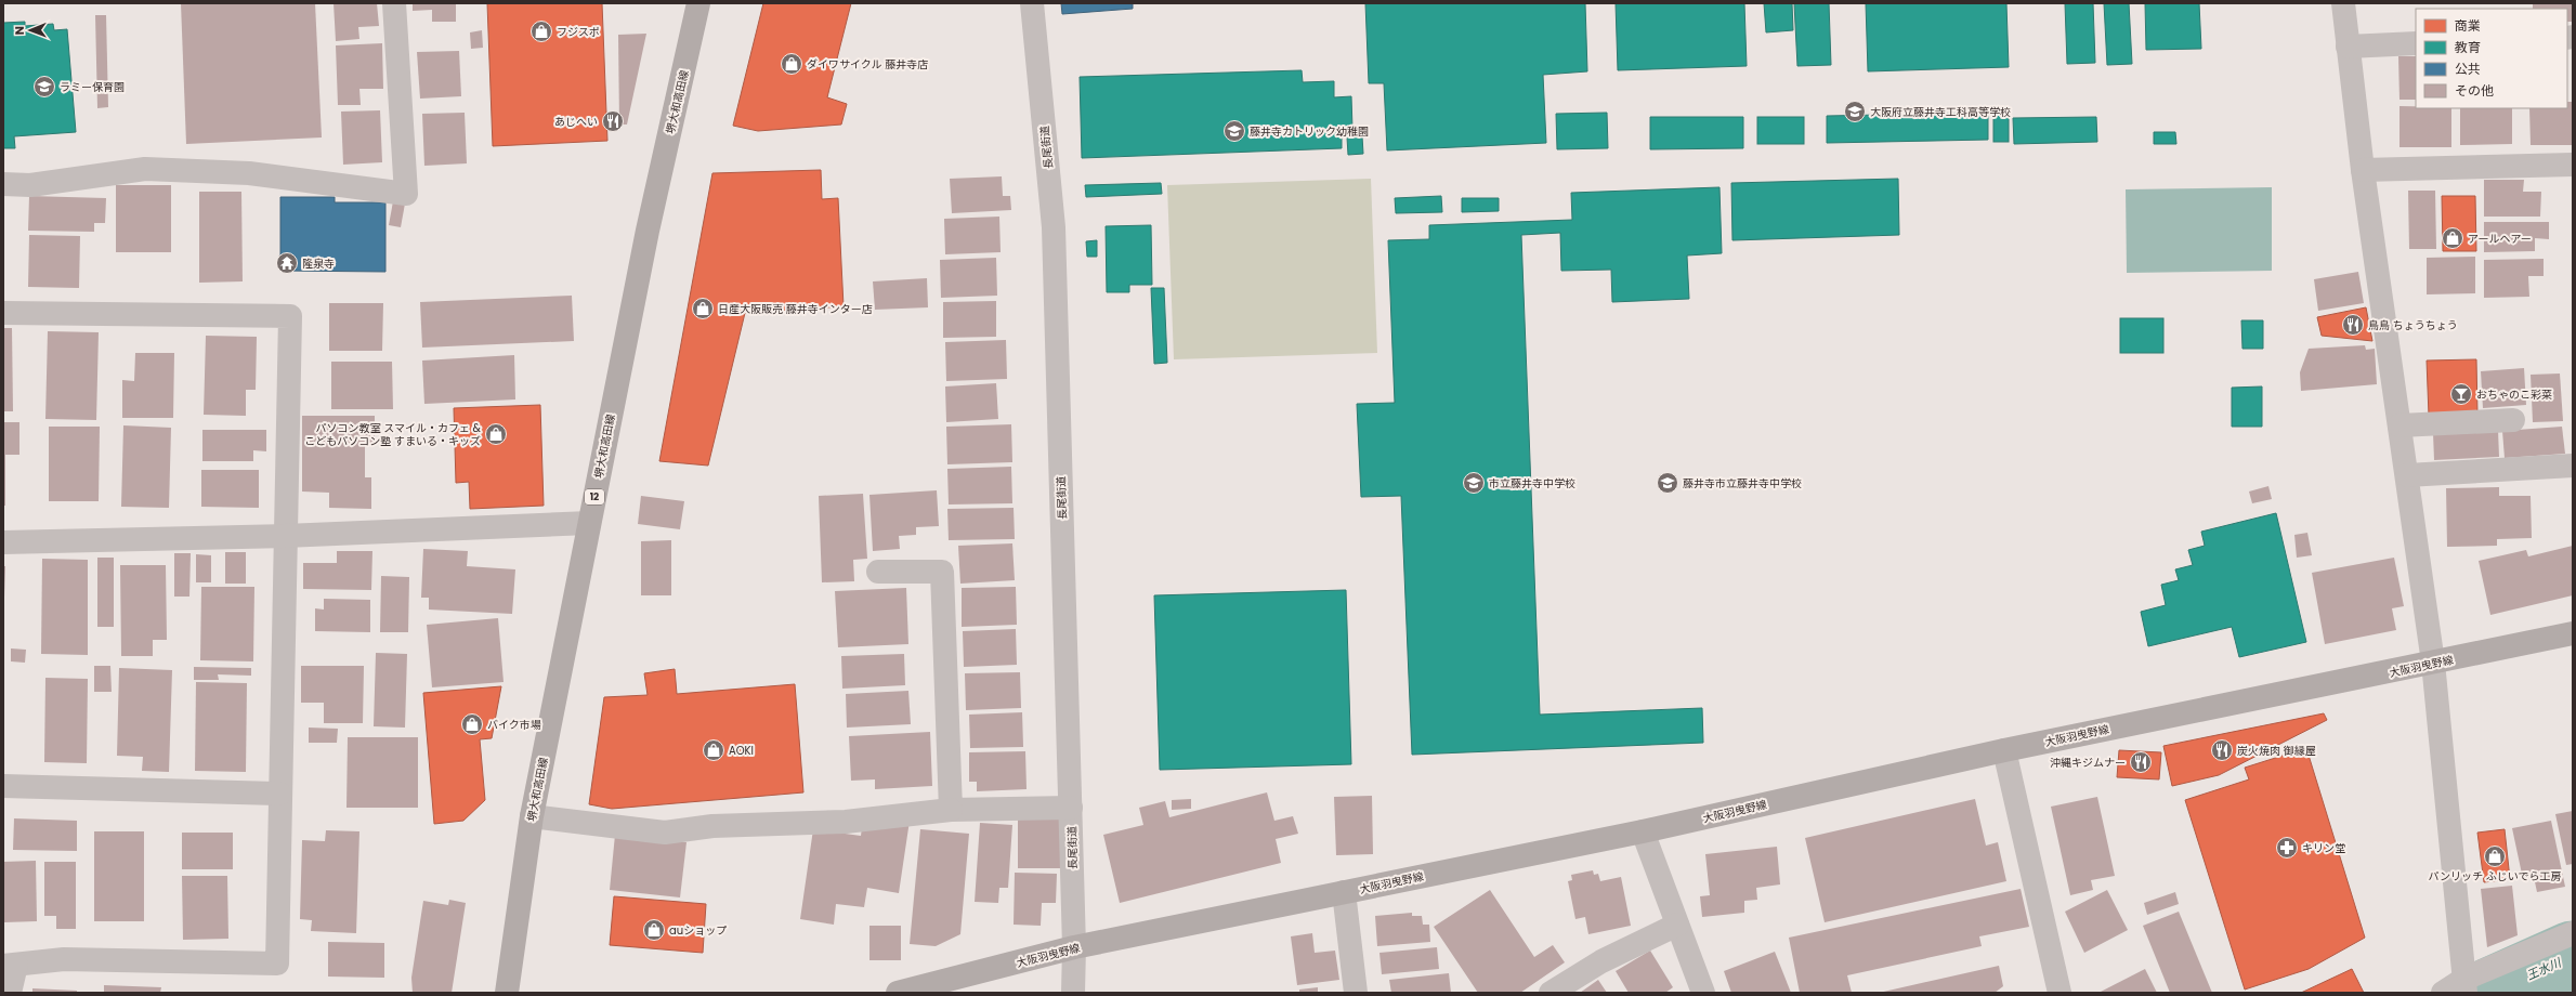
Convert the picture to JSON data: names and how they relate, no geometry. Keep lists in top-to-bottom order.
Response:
{
  "streets": {
    "main road": ["堺大和高田線", "12", "大阪羽曳野線"],
    "street": ["長尾街道"]
  },
  "crossings": [
    ["長尾街道", "大阪羽曳野線"]
  ],
  "water": ["王水川"],
  "places": {
    "shop": [
      "フジスポ",
      "ダイワサイクル 藤井寺店",
      "アールヘアー",
      "日産大阪販売 藤井寺インター店",
      "パソコン教室 スマイル・カフェ & こどもパソコン塾 すまいる・キッズ",
      "バイク市場",
      "AOKI",
      "パンリッチ ふじいでら工房",
      "auショップ"
    ],
    "school or university": [
      "ラミー保育園",
      "大阪府立藤井寺工科高等学校",
      "藤井寺カトリック幼稚園",
      "市立藤井寺中学校",
      "藤井寺市立藤井寺中学校"
    ],
    "restaurant": [
      "あじへい",
      "鳥鳥 ちょうちょう",
      "炭火焼肉 御縁屋",
      "沖縄キジムナー"
    ],
    "temple": ["隆泉寺"],
    "bar": ["おちゃのこ彩菜"],
    "pharmacy": ["キリン堂"]
  },
  "legend": [
    "商業",
    "教育",
    "公共",
    "その他"
  ],
  "north": "left"
}
